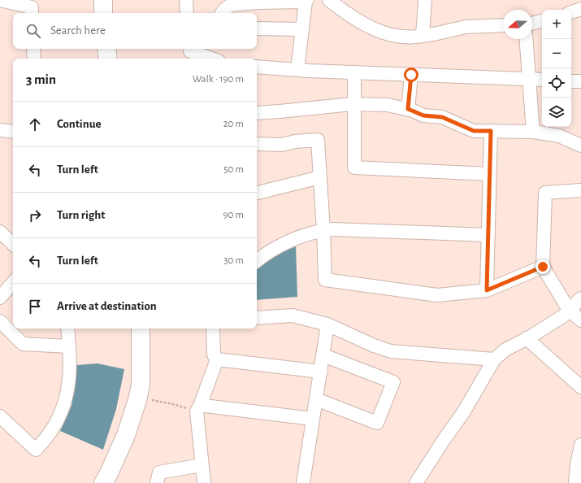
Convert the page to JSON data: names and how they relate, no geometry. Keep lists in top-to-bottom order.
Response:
{
  "north": "left",
  "page": {
    "map_buttons": ["+", "−"],
    "search": "Search here",
    "heading": ["3 min", "Walk · 190 m"],
    "list": [
      ["Continue", "20 m"],
      ["Turn left", "50 m"],
      ["Turn right", "90 m"],
      ["Turn left", "30 m"],
      "Arrive at destination"
    ]
  }
}
